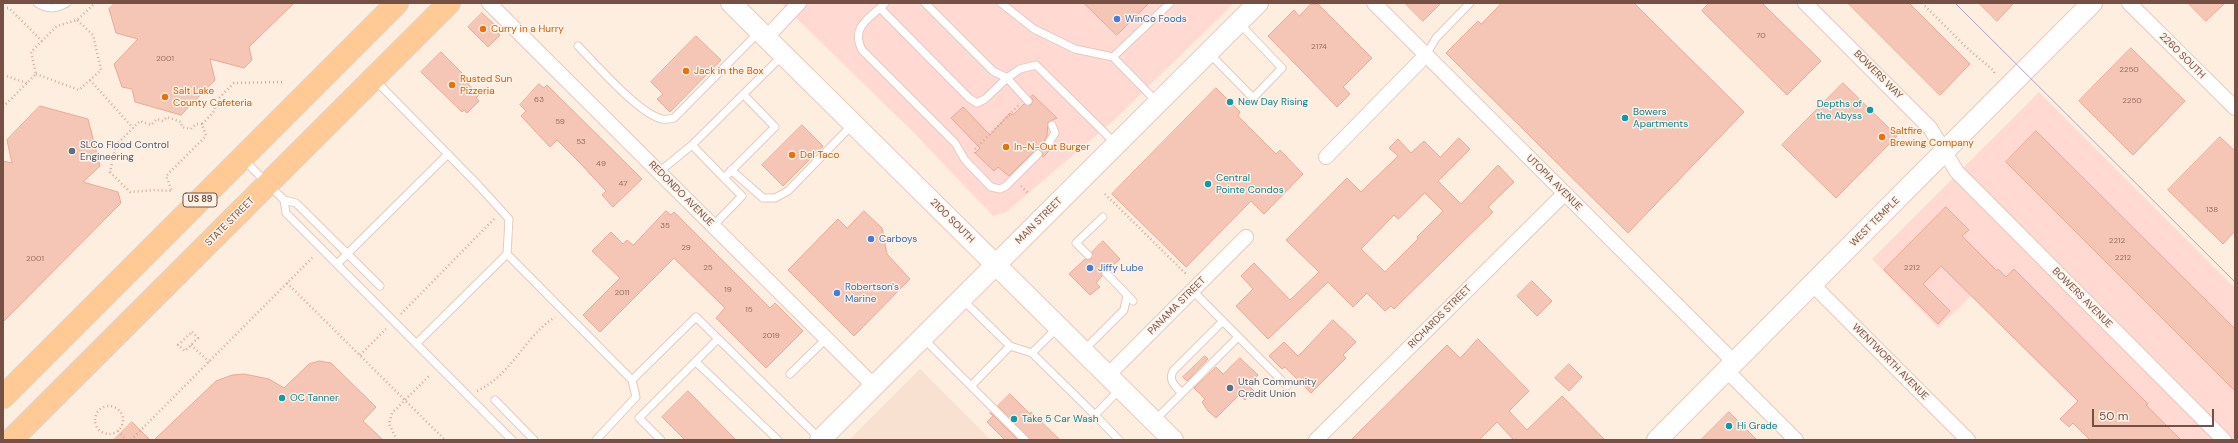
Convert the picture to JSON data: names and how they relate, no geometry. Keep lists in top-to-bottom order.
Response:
{
  "streets": {
    "main road": ["US 89", "STATE STREET"],
    "street": [
      "2260 SOUTH",
      "BOWERS WAY",
      "UTOPIA AVENUE",
      "REDONDO AVENUE",
      "2100 SOUTH",
      "MAIN STREET",
      "WEST TEMPLE",
      "BOWERS AVENUE",
      "PANAMA STREET",
      "RICHARDS STREET",
      "WENTWORTH AVENUE"
    ]
  },
  "crossings": [
    ["BOWERS WAY", "WEST TEMPLE"],
    ["BOWERS WAY", "BOWERS AVENUE"],
    ["UTOPIA AVENUE", "WEST TEMPLE"],
    ["UTOPIA AVENUE", "RICHARDS STREET"],
    ["REDONDO AVENUE", "MAIN STREET"],
    ["2100 SOUTH", "MAIN STREET"],
    ["2100 SOUTH", "PANAMA STREET"],
    ["WEST TEMPLE", "BOWERS AVENUE"],
    ["WEST TEMPLE", "WENTWORTH AVENUE"]
  ],
  "places": [
    "WinCo Foods",
    "Curry in a Hurry",
    "Jack in the Box",
    "Rusted Sun Pizzeria",
    "Salt Lake County Cafeteria",
    "New Day Rising",
    "Depths of the Abyss",
    "Bowers Apartments",
    "Saltfire Brewing Company",
    "In-N-Out Burger",
    "SLCo Flood Control Engineering",
    "Del Taco",
    "Central Pointe Condos",
    "Carboys",
    "Jiffy Lube",
    "Robertson's Marine",
    "Utah Community Credit Union",
    "OC Tanner",
    "Take 5 Car Wash",
    "Hi Grade"
  ],
  "house_numbers": [
    "70",
    "2174",
    "2001",
    "2250",
    "63",
    "2250",
    "59",
    "53",
    "49",
    "47",
    "138",
    "35",
    "2212",
    "29",
    "2212",
    "2001",
    "25",
    "2212",
    "19",
    "2011",
    "15",
    "2019"
  ],
  "scale_bar": "50 m"
}
